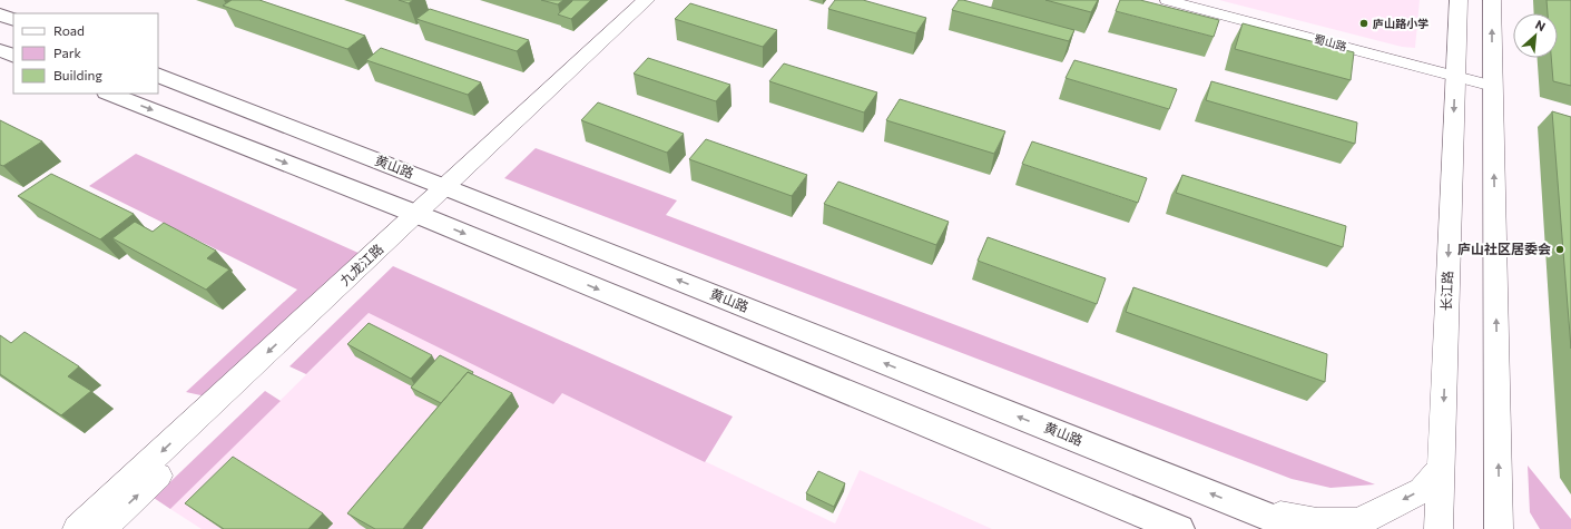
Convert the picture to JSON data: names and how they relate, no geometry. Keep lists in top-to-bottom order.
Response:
{
  "streets": {
    "main road": ["黄山路"],
    "street": ["蜀山路", "九龙江路", "长江路"]
  },
  "crossings": [
    ["蜀山路", "长江路"],
    ["黄山路", "九龙江路"]
  ],
  "places": ["庐山路小学", "庐山社区居委会"],
  "legend": ["Road", "Park", "Building"],
  "north": "top right"
}
